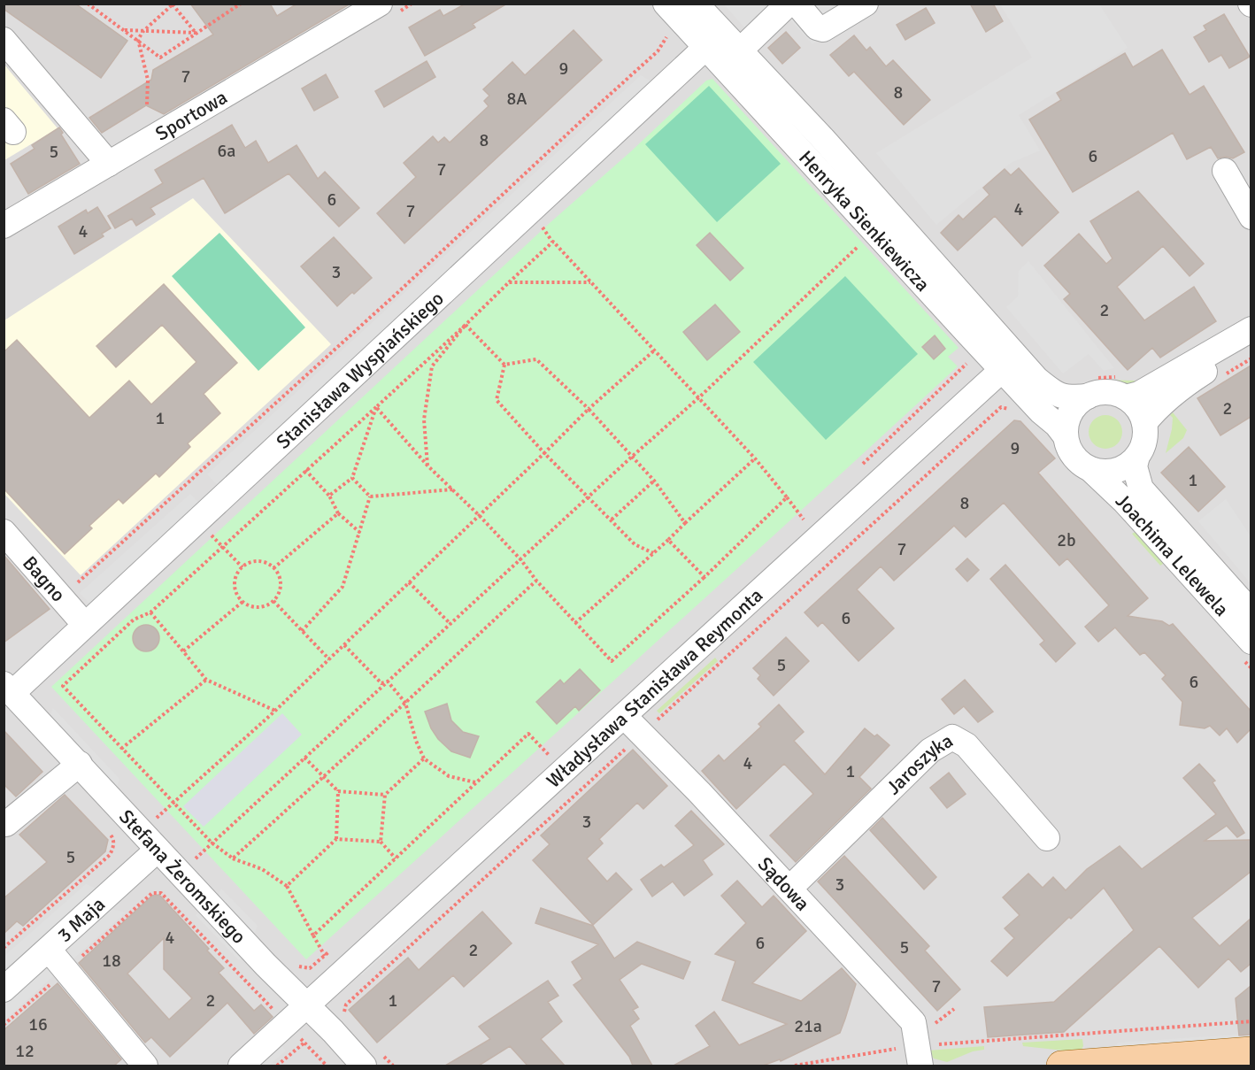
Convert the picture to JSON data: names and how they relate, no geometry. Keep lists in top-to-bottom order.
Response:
{
  "streets": {
    "street": [
      "Sportowa",
      "Henryka Sienkiewicza",
      "Stanisława Wyspiańskiego",
      "Joachima Lelewela",
      "Bagno",
      "Władysława Stanisława Reymonta",
      "Jaroszyka",
      "Stefana Żeromskiego",
      "Sądowa",
      "3 Maja"
    ]
  },
  "crossings": [
    ["Henryka Sienkiewicza", "Stanisława Wyspiańskiego"],
    ["Henryka Sienkiewicza", "Joachima Lelewela"],
    ["Henryka Sienkiewicza", "Władysława Stanisława Reymonta"],
    ["Stanisława Wyspiańskiego", "Bagno"],
    ["Stanisława Wyspiańskiego", "Stefana Żeromskiego"],
    ["Władysława Stanisława Reymonta", "Stefana Żeromskiego"],
    ["Władysława Stanisława Reymonta", "Sądowa"],
    ["Jaroszyka", "Sądowa"],
    ["Stefana Żeromskiego", "3 Maja"]
  ],
  "house_numbers": [
    "9",
    "7",
    "8",
    "8A",
    "8",
    "6a",
    "5",
    "6",
    "7",
    "6",
    "4",
    "7",
    "4",
    "3",
    "2",
    "2",
    "1",
    "9",
    "1",
    "8",
    "2b",
    "7",
    "6",
    "5",
    "6",
    "4",
    "1",
    "3",
    "5",
    "3",
    "4",
    "6",
    "5",
    "2",
    "18",
    "7",
    "2",
    "1",
    "16",
    "21a",
    "12"
  ]
}
